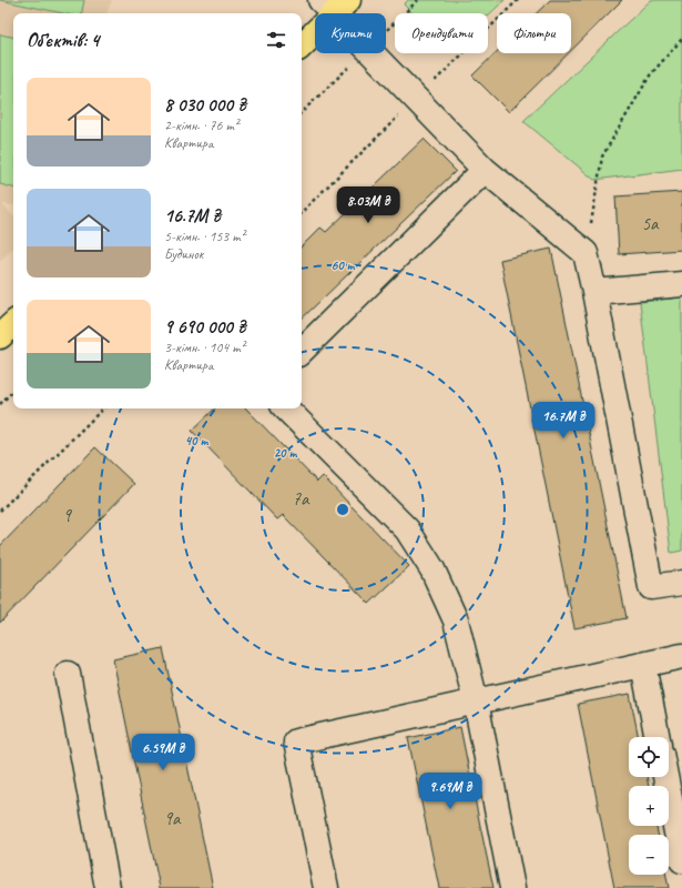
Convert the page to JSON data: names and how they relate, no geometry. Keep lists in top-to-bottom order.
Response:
{
  "house_numbers": [
    "5а",
    "7а",
    "9",
    "9а"
  ],
  "page": {
    "chip": ["Купити", "Орендувати", "Фільтри"],
    "heading": "Об’єктів: 4",
    "list": [
      {
        "name": "8 030 000 ₴",
        "note": "2-кімн. · 76 m² · Квартира"
      },
      {
        "name": "16.7M ₴",
        "note": "5-кімн. · 153 m² · Будинок"
      },
      {
        "name": "9 690 000 ₴",
        "note": "3-кімн. · 104 m² · Квартира"
      }
    ],
    "price": [
      "8.03M ₴",
      "16.7M ₴",
      "6.59M ₴",
      "9.69M ₴"
    ],
    "map_buttons": ["+", "−"]
  },
  "rings": ["60 m", "40 m", "20 m"]
}
